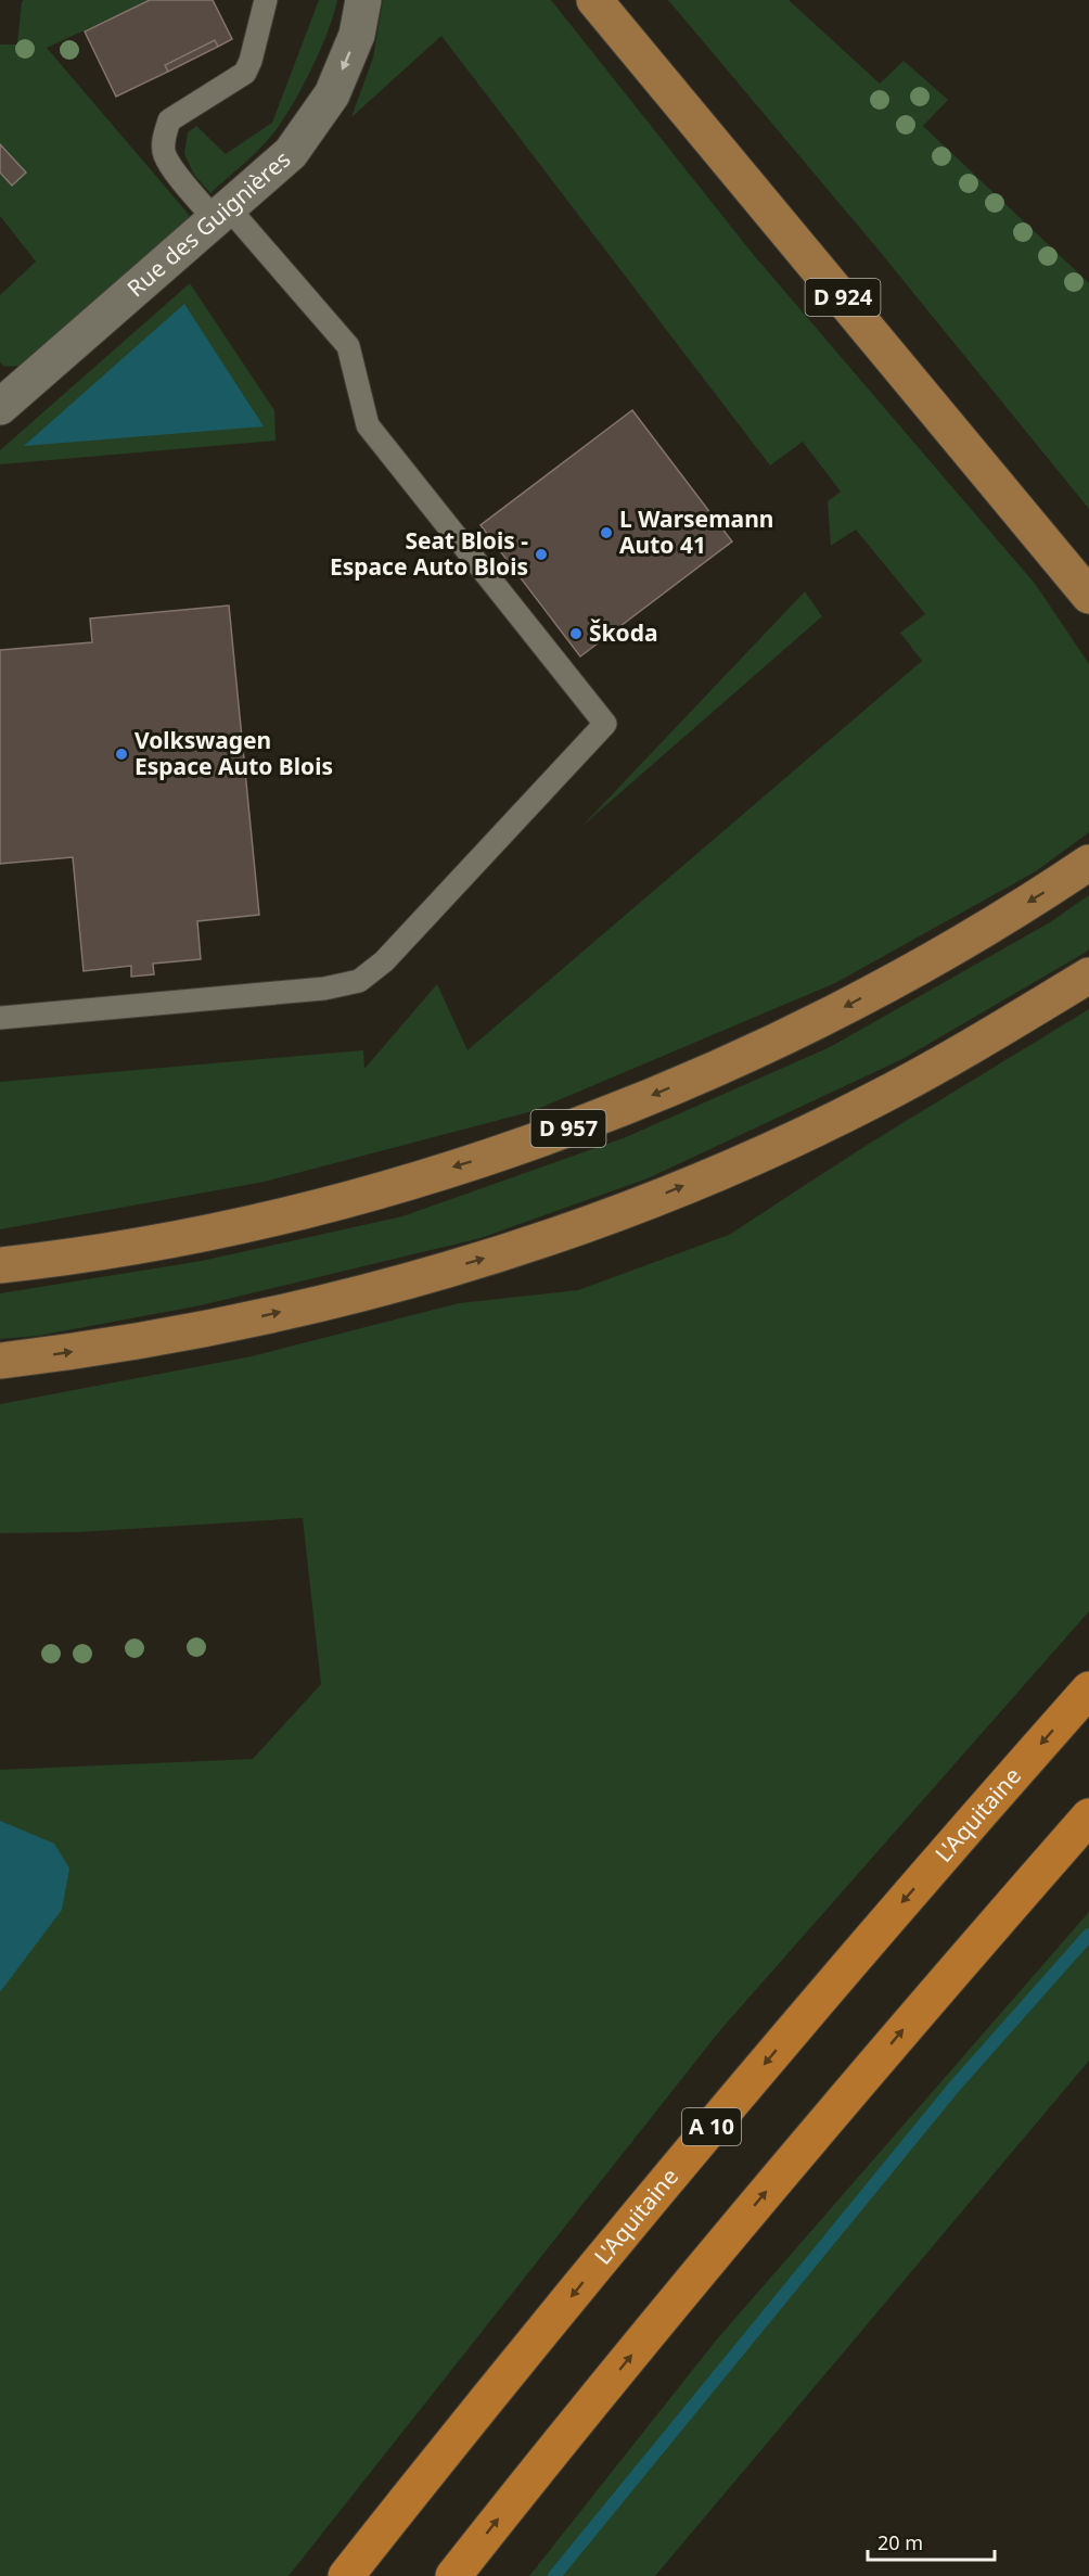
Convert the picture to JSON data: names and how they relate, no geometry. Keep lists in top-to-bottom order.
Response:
{
  "streets": {
    "highway": ["L'Aquitaine", "A 10"],
    "main road": ["D 924", "D 957"],
    "street": ["Rue des Guignières"]
  },
  "one_way": ["Rue des Guignières"],
  "places": [
    "L Warsemann Auto 41",
    "Seat Blois - Espace Auto Blois",
    "Škoda",
    "Volkswagen Espace Auto Blois"
  ],
  "scale_bar": "20 m"
}
